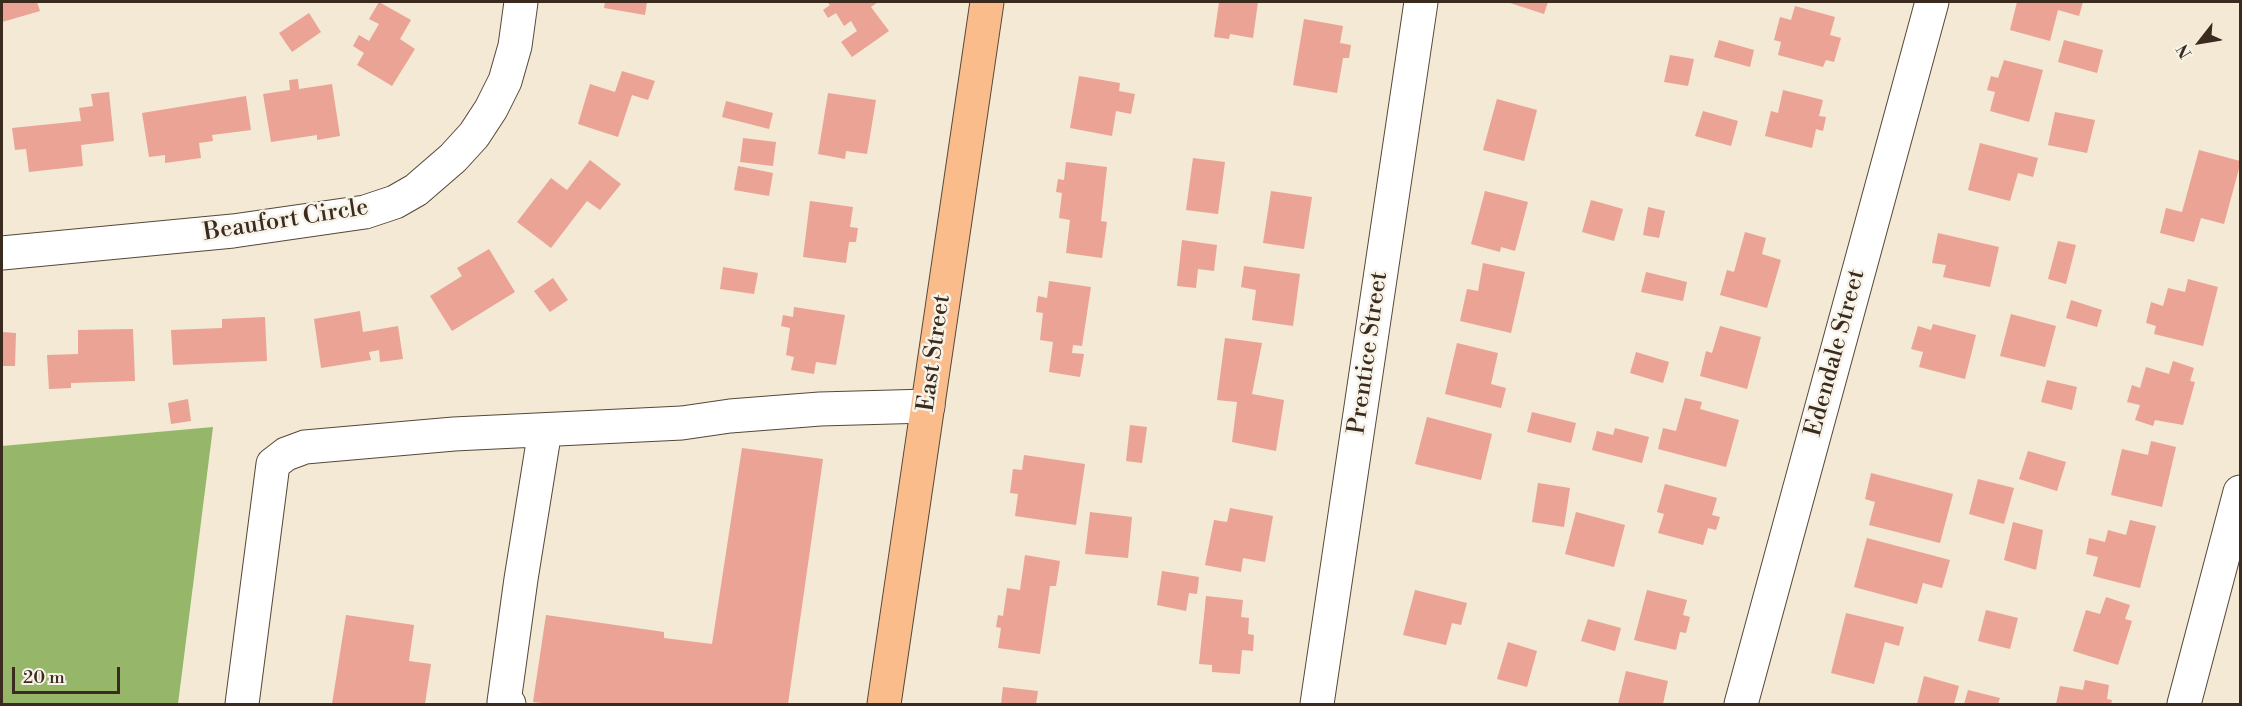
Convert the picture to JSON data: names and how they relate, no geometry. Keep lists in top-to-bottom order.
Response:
{
  "streets": {
    "main road": ["East Street"],
    "street": ["Beaufort Circle", "Prentice Street", "Edendale Street"]
  },
  "scale_bar": "20 m",
  "north": "bottom left"
}
